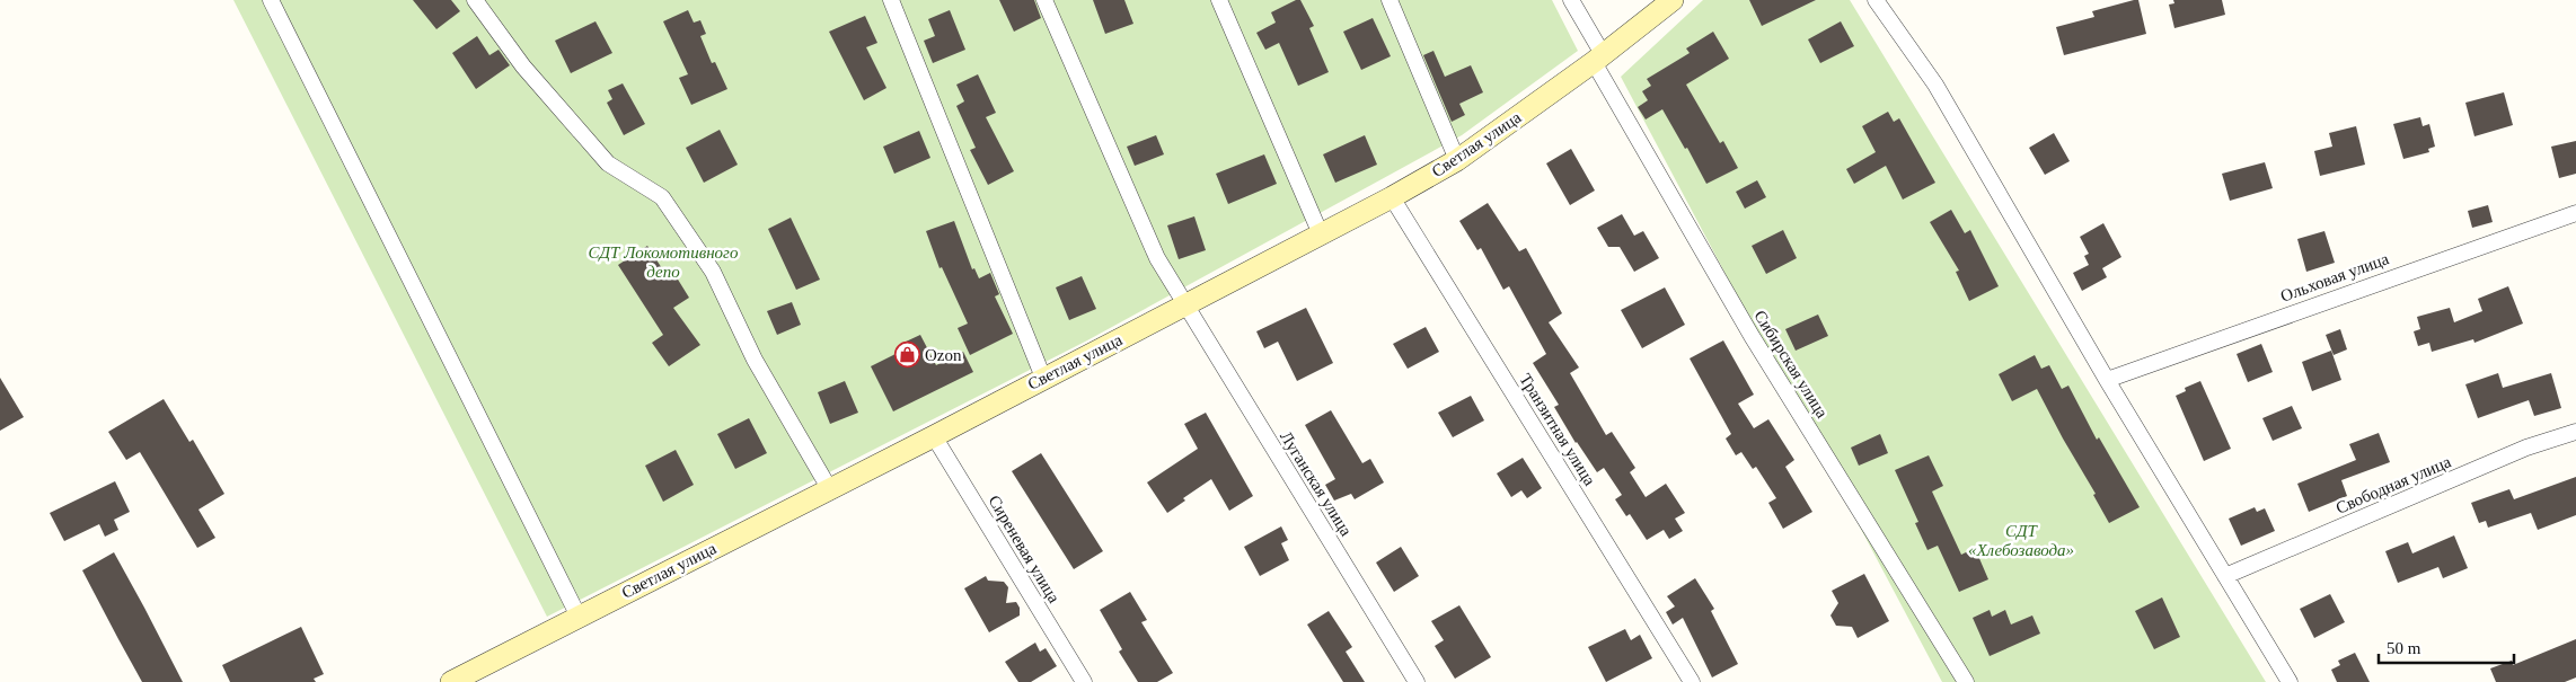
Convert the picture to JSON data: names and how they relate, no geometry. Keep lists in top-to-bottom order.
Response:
{
  "streets": {
    "street": [
      "Светлая улица",
      "Ольховая улица",
      "Сибирская улица",
      "Транзитная улица",
      "Луганская улица",
      "Свободная улица",
      "Сиреневая улица"
    ]
  },
  "crossings": [
    ["Светлая улица", "Сибирская улица"],
    ["Светлая улица", "Транзитная улица"],
    ["Светлая улица", "Луганская улица"],
    ["Светлая улица", "Сиреневая улица"]
  ],
  "parks": ["СДТ Локомотивного депо", "СДТ «Хлебозавода»"],
  "places": {
    "shop": ["Ozon"]
  },
  "scale_bar": "50 m"
}
